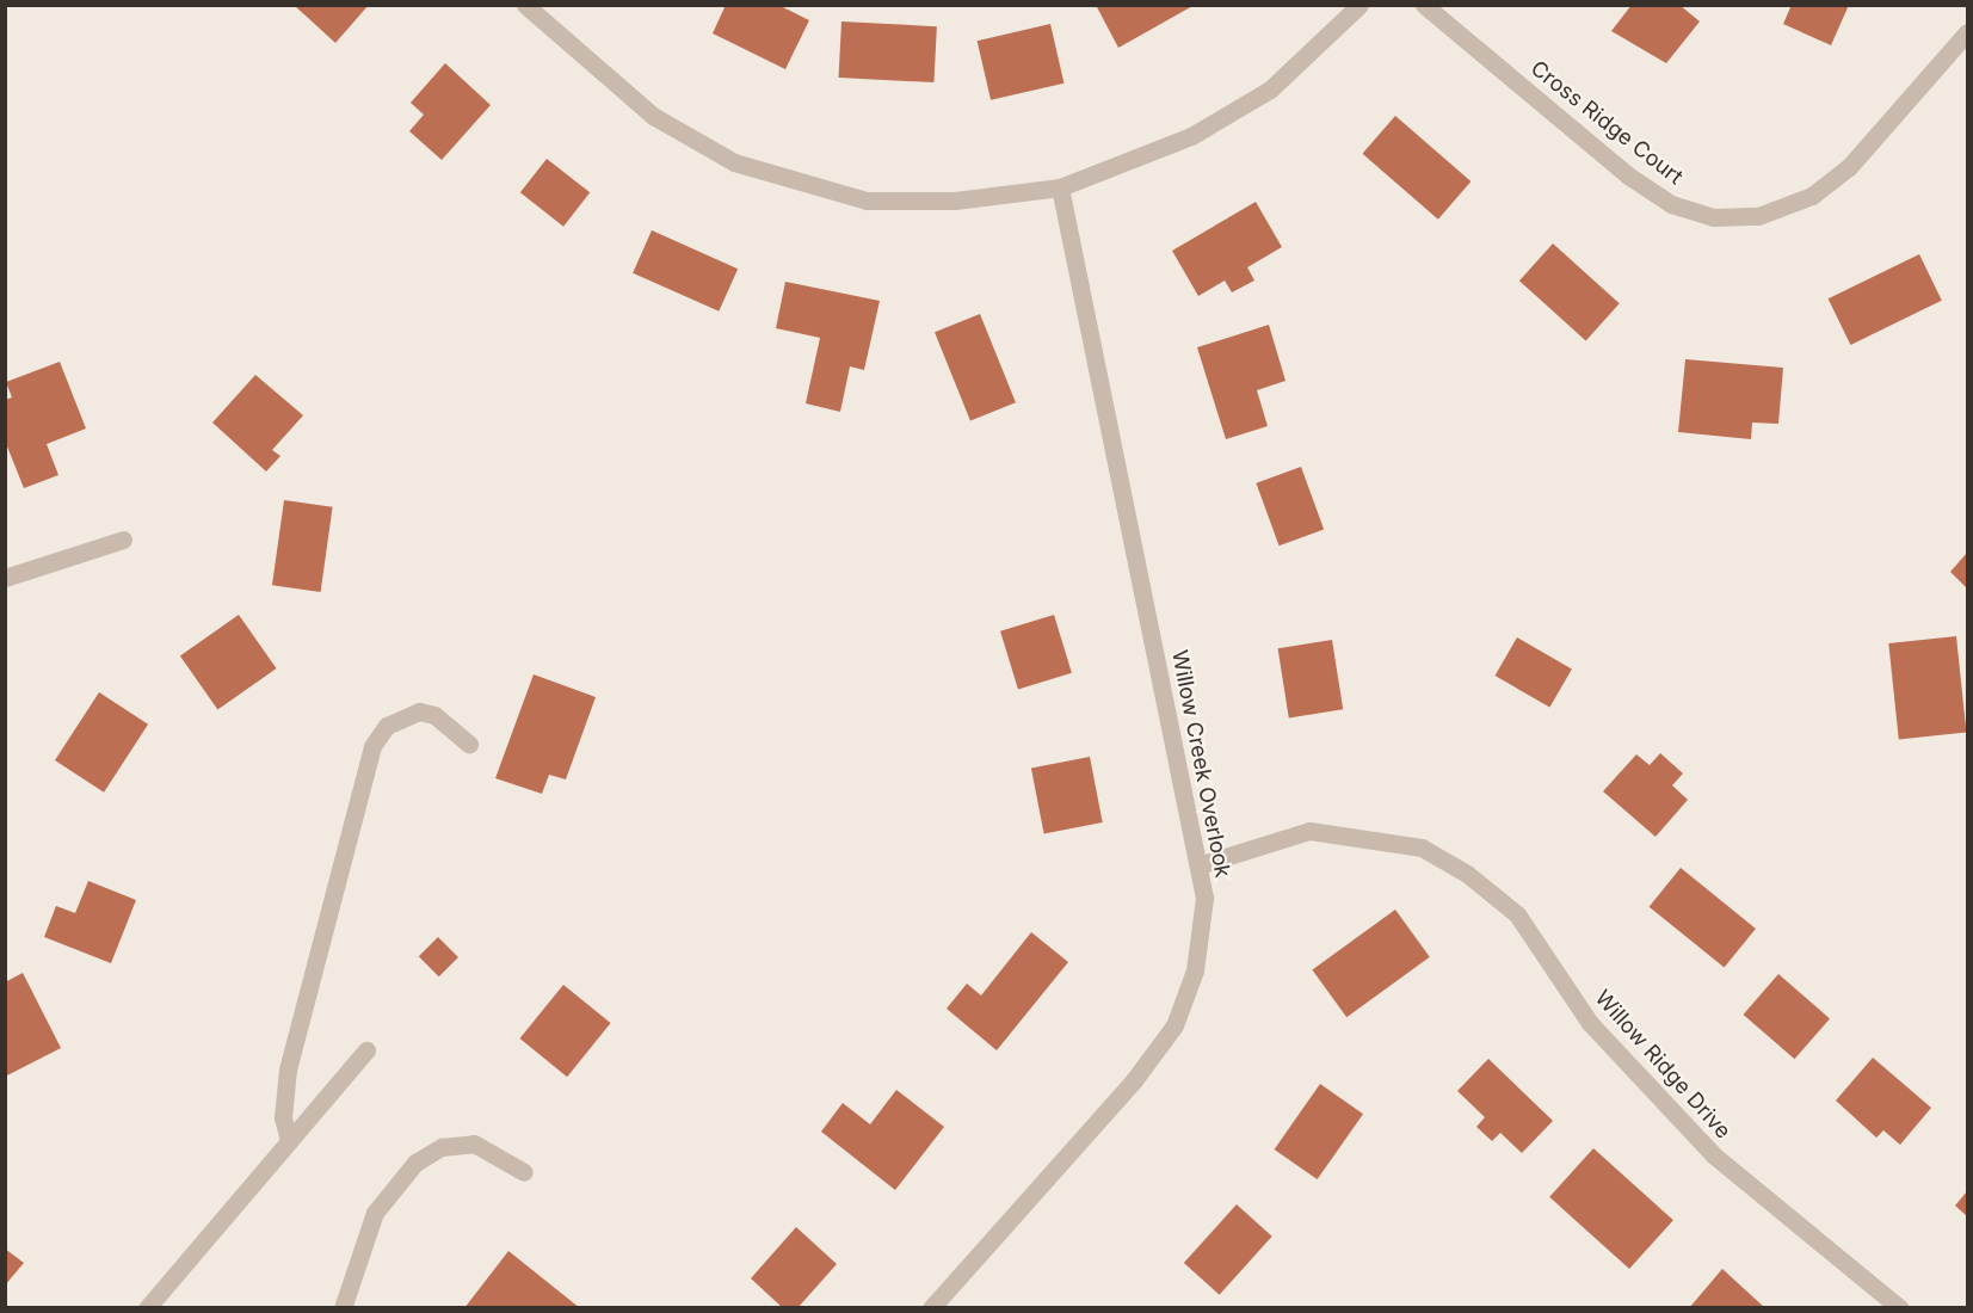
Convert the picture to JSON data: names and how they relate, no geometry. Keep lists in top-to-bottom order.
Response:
{
  "streets": {
    "street": ["Cross Ridge Court", "Willow Creek Overlook", "Willow Ridge Drive"]
  },
  "crossings": [
    ["Willow Creek Overlook", "Willow Ridge Drive"]
  ]
}
